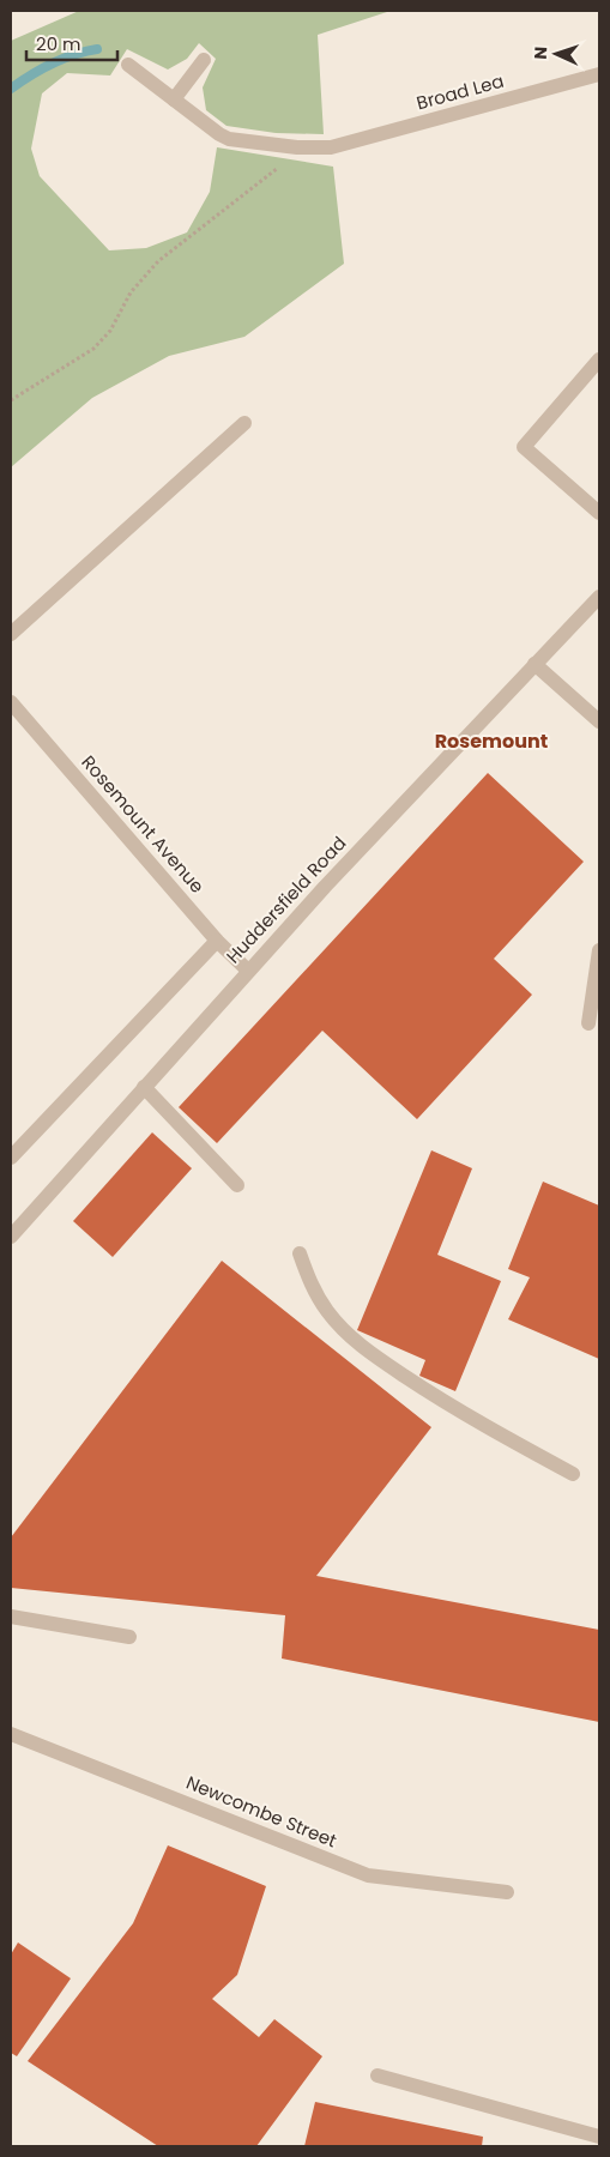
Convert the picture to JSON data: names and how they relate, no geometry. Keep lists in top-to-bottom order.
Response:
{
  "streets": {
    "street": [
      "Broad Lea",
      "Rosemount Avenue",
      "Huddersfield Road",
      "Newcombe Street"
    ]
  },
  "crossings": [
    ["Rosemount Avenue", "Huddersfield Road"]
  ],
  "districts": ["Rosemount"],
  "scale_bar": "20 m",
  "north": "left"
}
